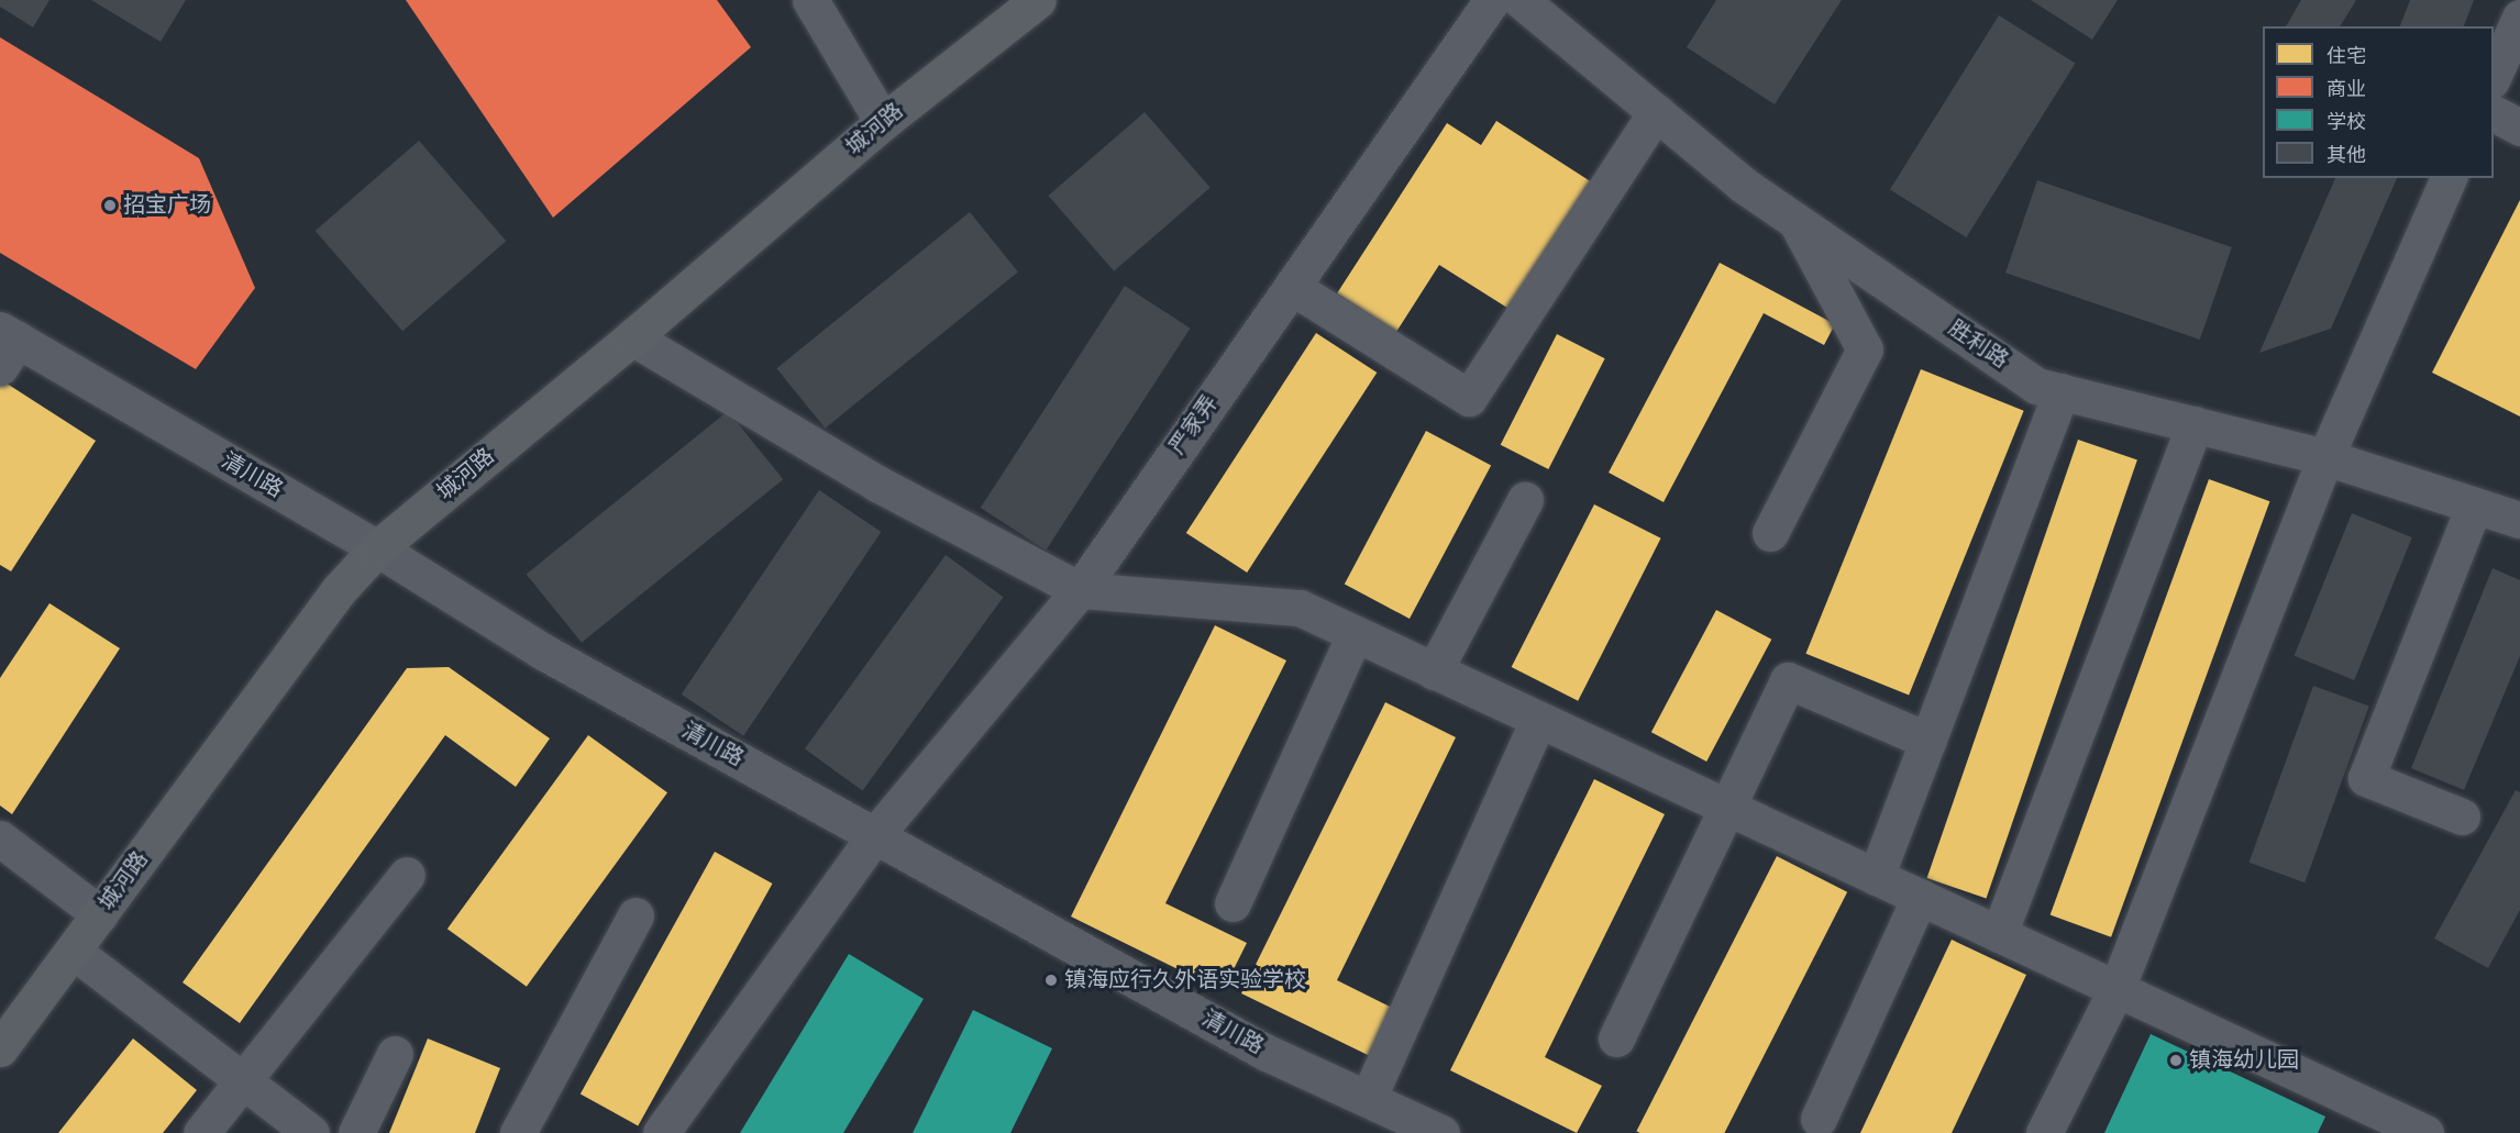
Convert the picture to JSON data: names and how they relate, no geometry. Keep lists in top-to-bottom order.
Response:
{
  "streets": {
    "main road": ["城河路"],
    "street": ["胜利路", "严家弄", "清川路"]
  },
  "crossings": [
    ["城河路", "清川路"],
    ["严家弄", "清川路"]
  ],
  "places": ["招宝广场", "镇海应行久外语实验学校", "镇海幼儿园"],
  "legend": [
    "住宅",
    "商业",
    "学校",
    "其他"
  ]
}
